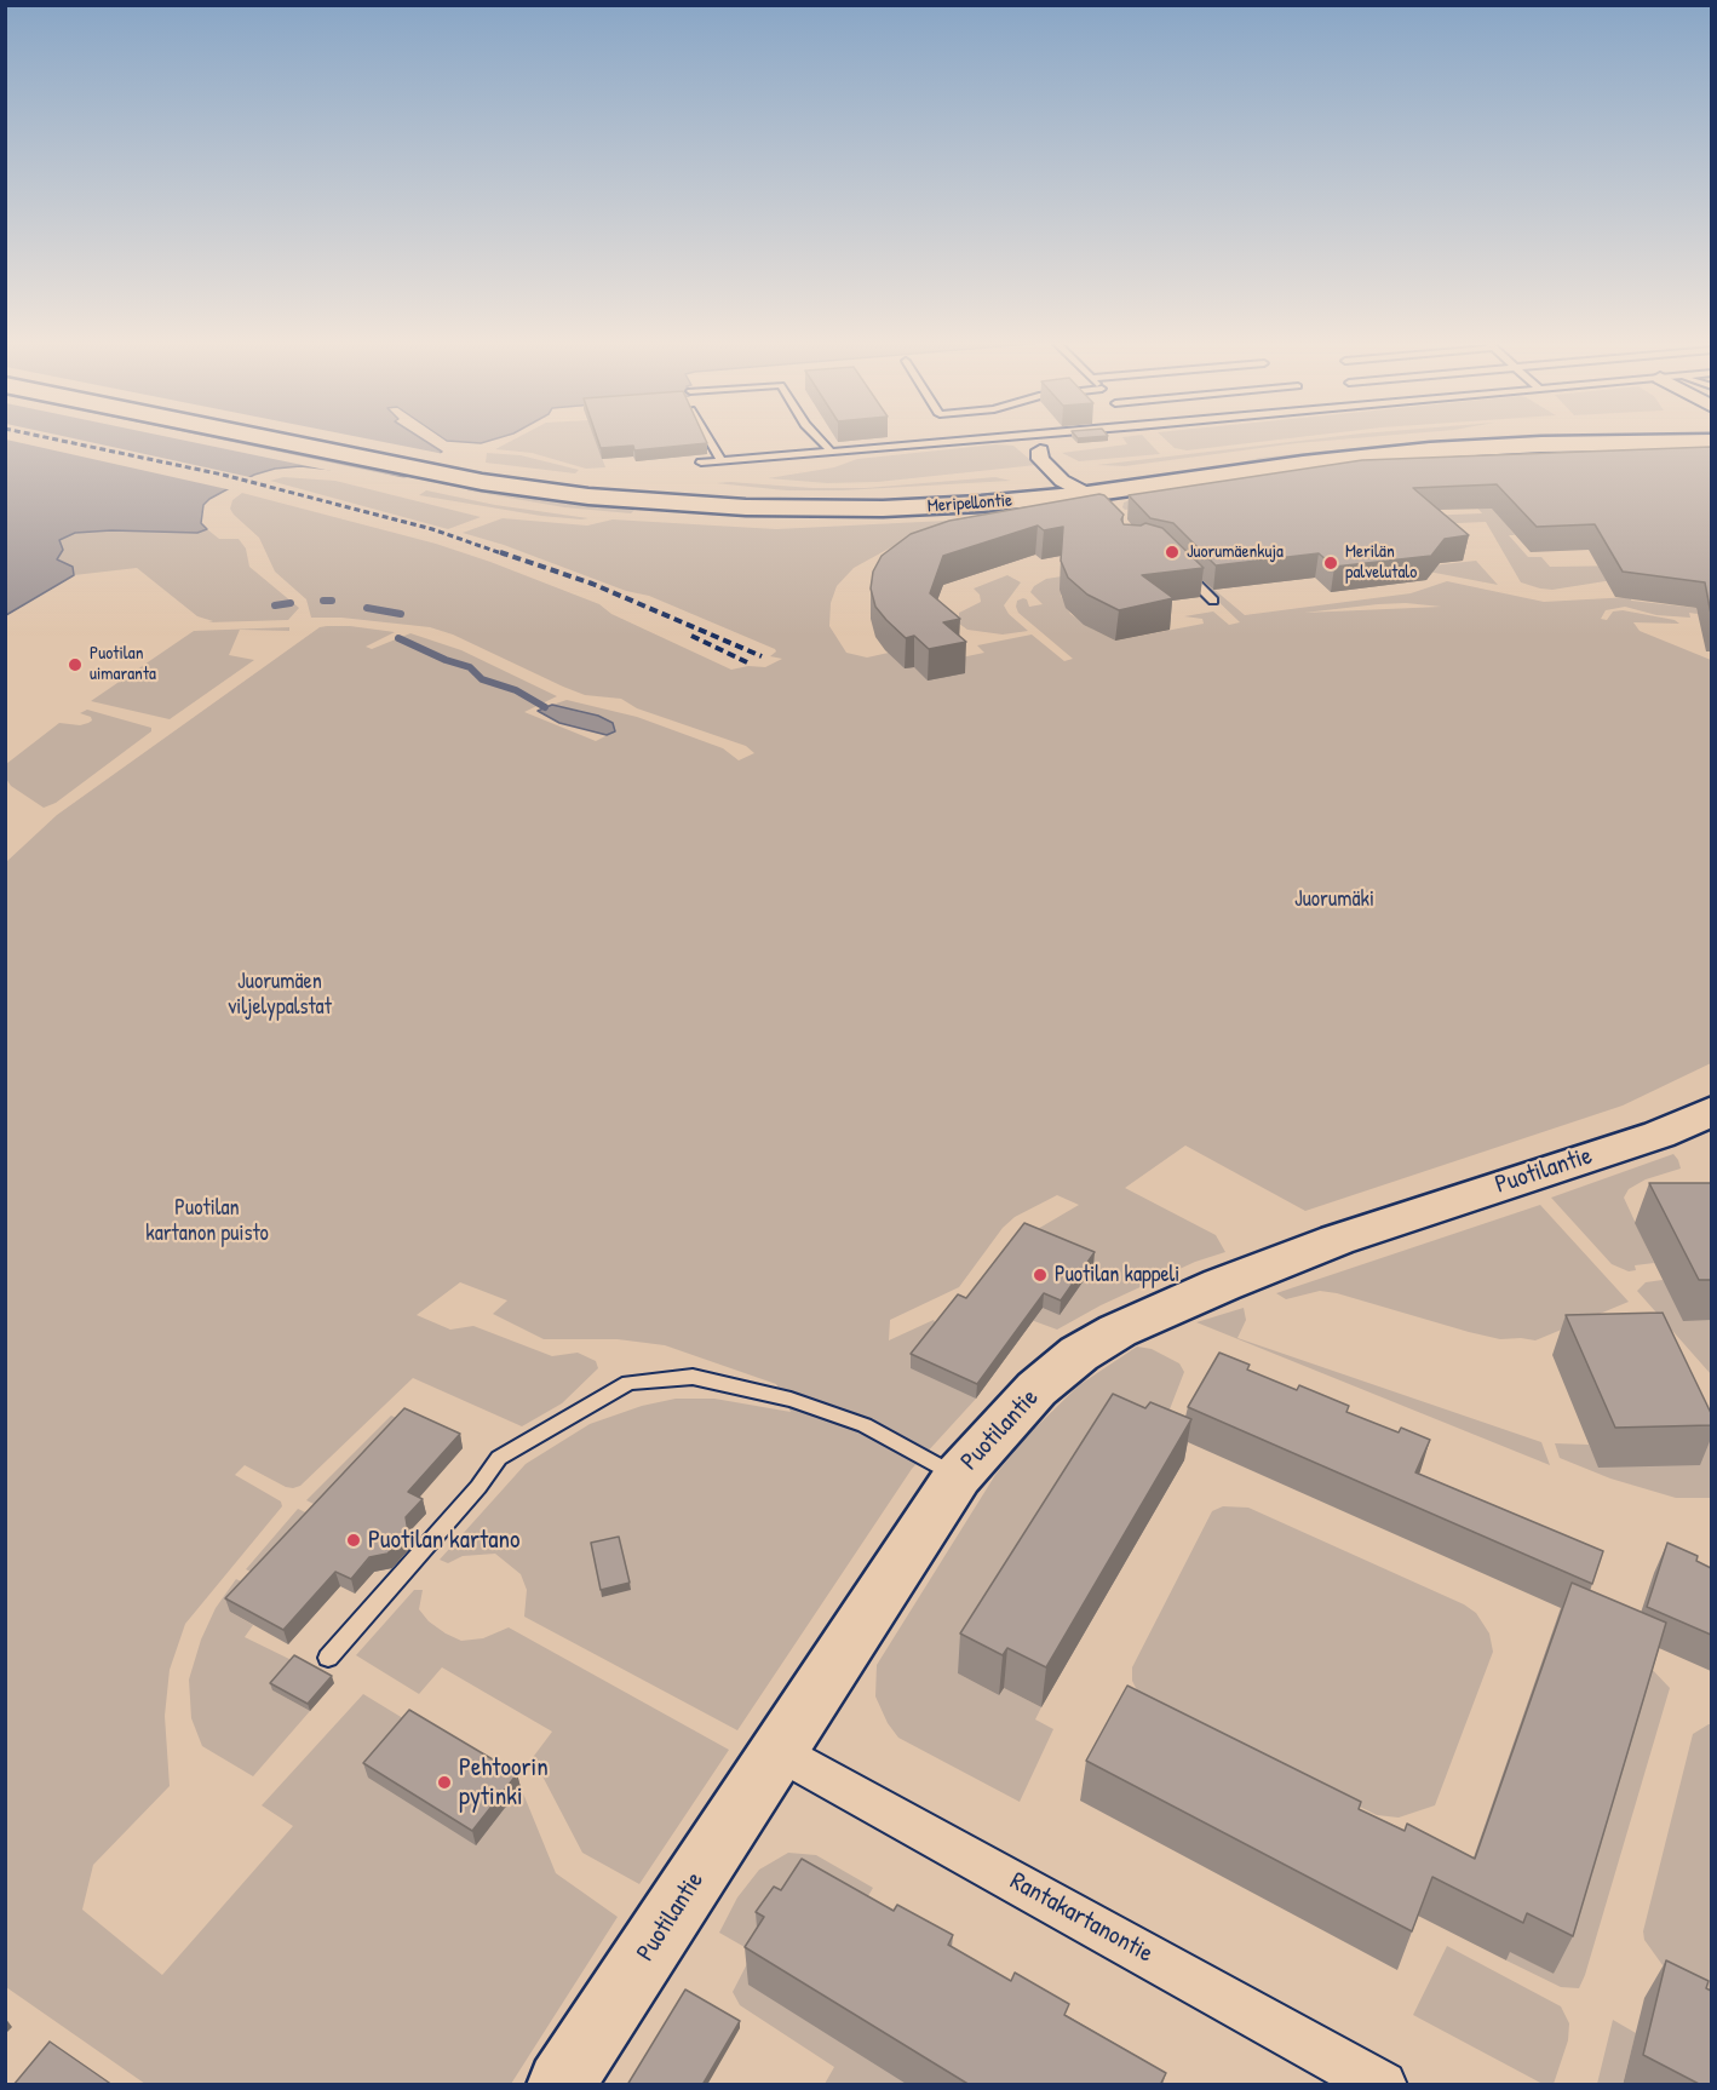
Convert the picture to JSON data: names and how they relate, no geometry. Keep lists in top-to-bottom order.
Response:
{
  "streets": {
    "main road": ["Meripellontie", "Puotilantie"],
    "street": ["Rantakartanontie"]
  },
  "crossings": [
    ["Puotilantie", "Rantakartanontie"]
  ],
  "parks": ["Juorumäki", "Juorumäen viljelypalstat", "Puotilan kartanon puisto"],
  "places": [
    "Juorumäenkuja",
    "Merilän palvelutalo",
    "Puotilan uimaranta",
    "Puotilan kappeli",
    "Puotilan kartano",
    "Pehtoorin pytinki"
  ]
}
